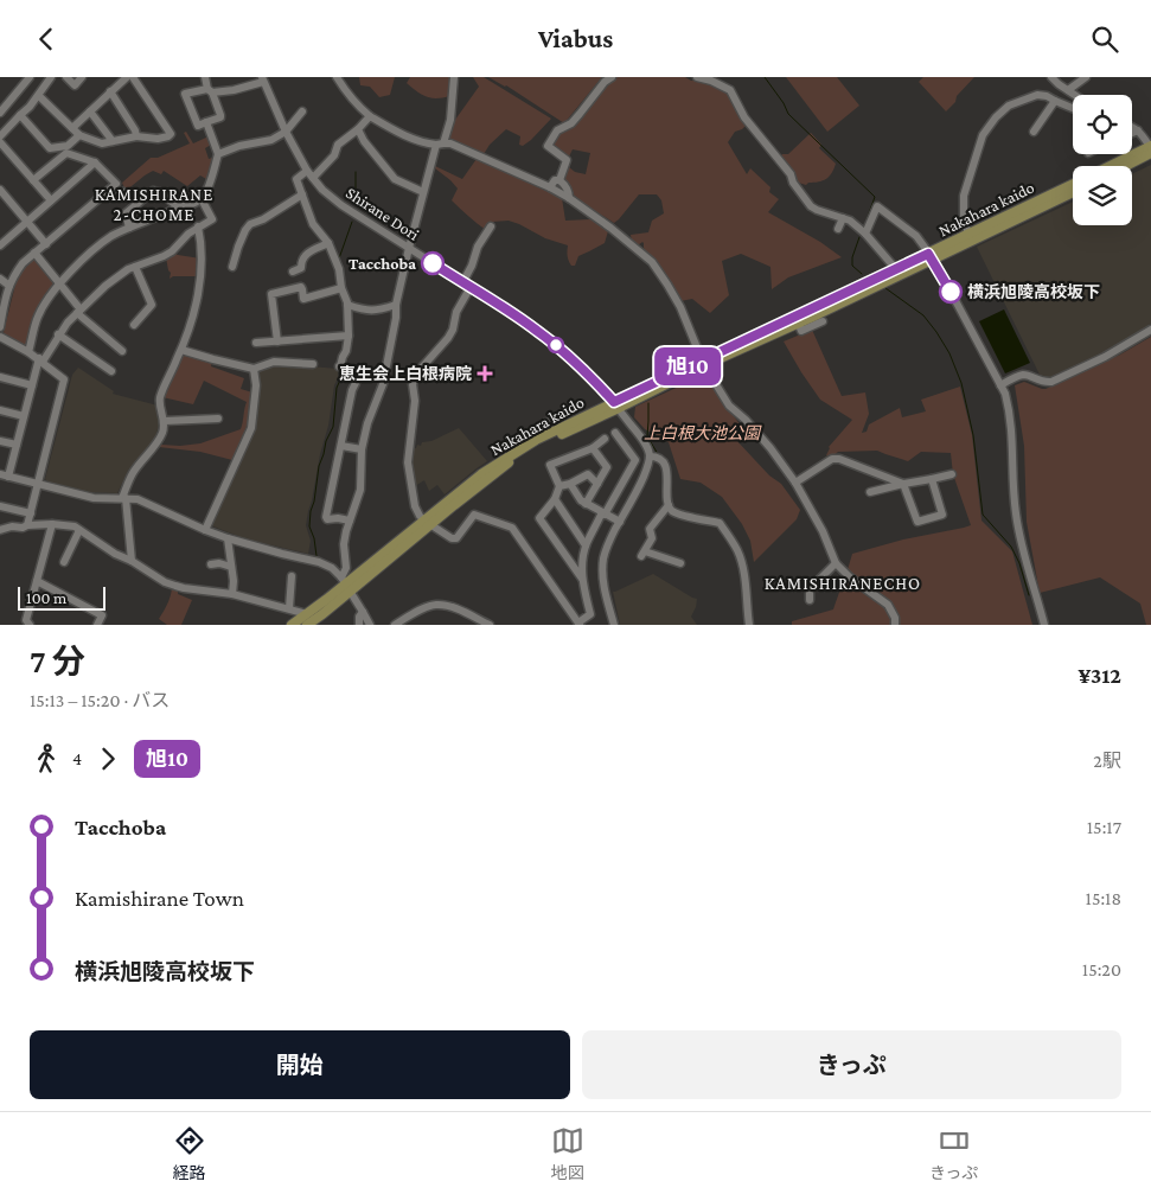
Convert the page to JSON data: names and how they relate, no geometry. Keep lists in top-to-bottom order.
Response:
{
  "streets": {
    "main road": ["Nakahara kaido"],
    "street": ["Shirane Dori"]
  },
  "crossings": [
    ["Nakahara kaido", "Shirane Dori"]
  ],
  "districts": ["KAMISHIRANE 2-CHOME", "KAMISHIRANECHO"],
  "parks": ["上白根大池公園"],
  "places": {
    "other": ["Tacchoba", "横浜旭陵高校坂下"],
    "health": ["恵生会上白根病院"]
  },
  "lines": ["bus line 旭10"],
  "scale_bar": "100 m",
  "page": {
    "header": "Viabus",
    "on_map": "旭10",
    "scale": "100 m",
    "heading": ["7 分", "15:13 – 15:20 · バス", "¥312"],
    "legs": ["4", "旭10", "2駅"],
    "list": [
      {
        "name": "Tacchoba",
        "value": "15:17"
      },
      {
        "name": "Kamishirane Town",
        "value": "15:18"
      },
      {
        "name": "横浜旭陵高校坂下",
        "value": "15:20"
      }
    ],
    "buttons": ["開始", "きっぷ"],
    "tabs": ["経路", "地図", "きっぷ"]
  }
}
